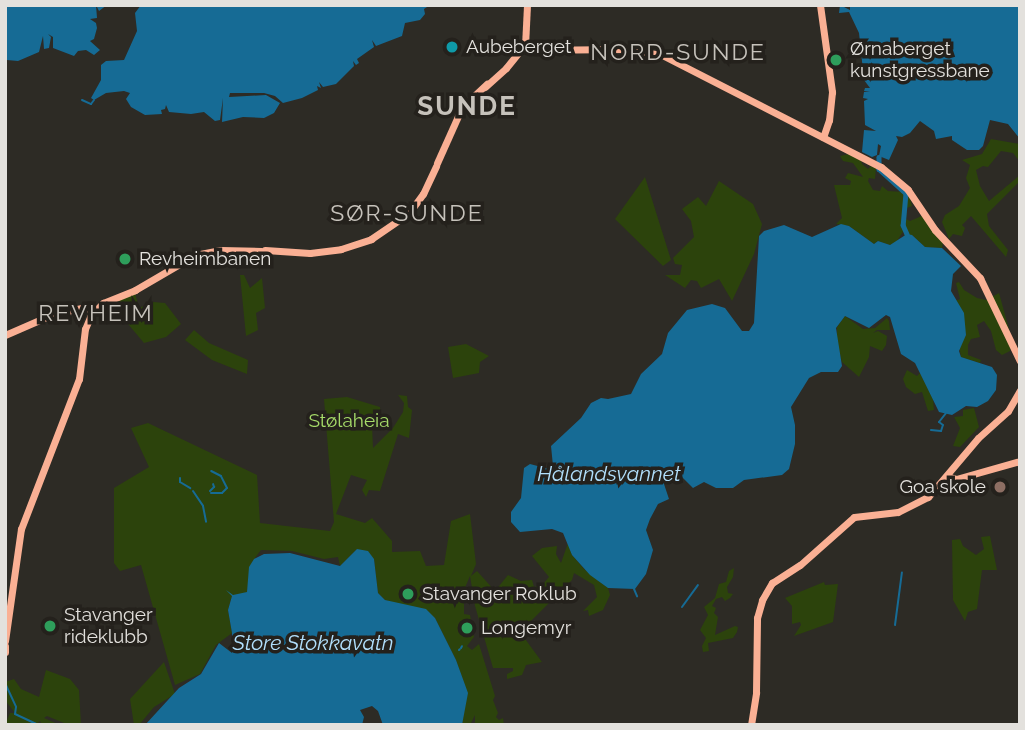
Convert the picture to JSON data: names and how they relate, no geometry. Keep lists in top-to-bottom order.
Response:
{
  "districts": [
    "NORD-SUNDE",
    "SUNDE",
    "SØR-SUNDE",
    "REVHEIM"
  ],
  "water": ["Hålandsvannet", "Store Stokkavatn"],
  "parks": ["Stølaheia"],
  "places": [
    "Aubeberget",
    "Ørnaberget kunstgressbane",
    "Revheimbanen",
    "Goa skole",
    "Stavanger Roklub",
    "Stavanger rideklubb",
    "Longemyr"
  ]
}
